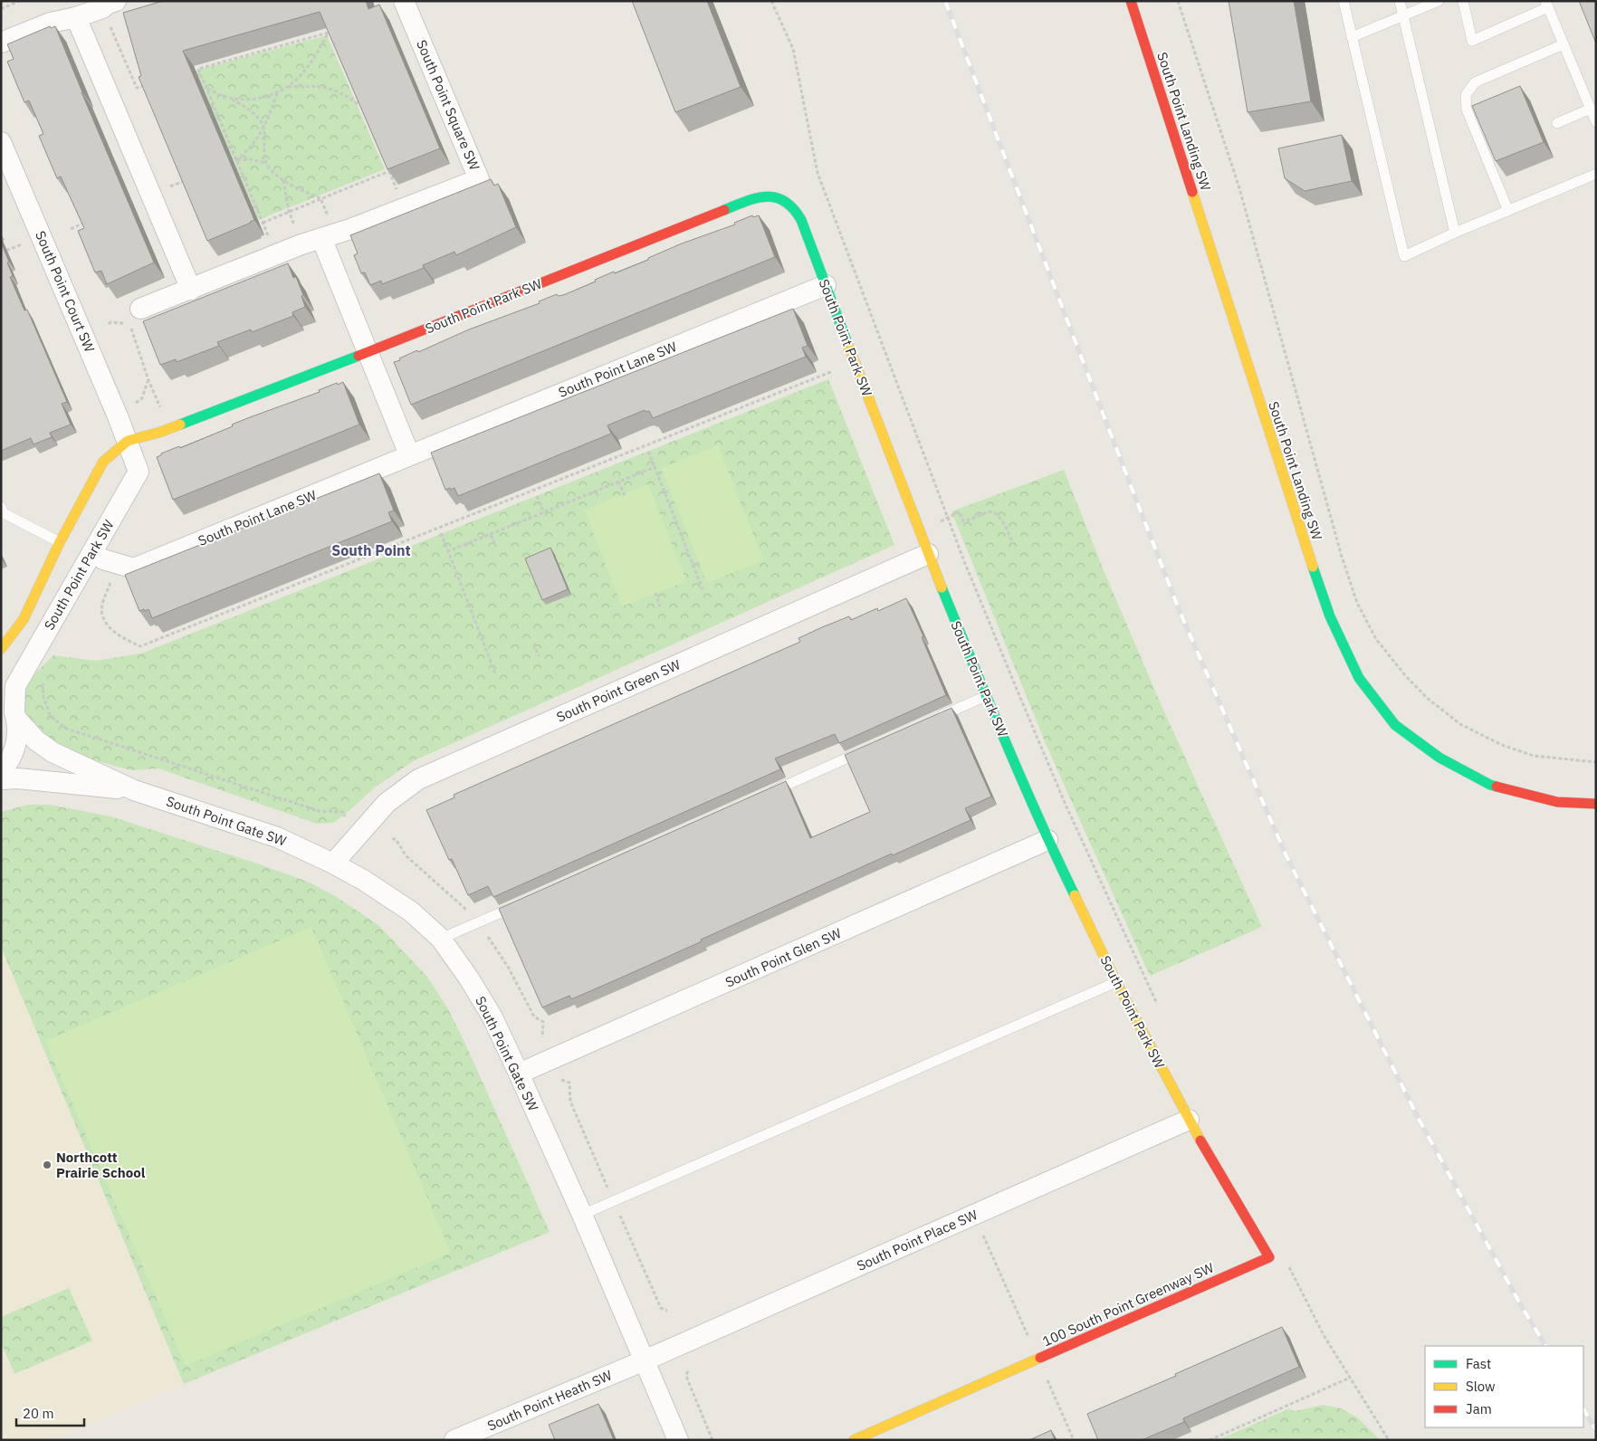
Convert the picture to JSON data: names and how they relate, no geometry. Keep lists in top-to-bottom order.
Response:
{
  "streets": {
    "street": [
      "South Point Square SW",
      "South Point Landing SW",
      "South Point Court SW",
      "South Point Park SW",
      "South Point Lane SW",
      "South Point Green SW",
      "South Point Gate SW",
      "South Point Glen SW",
      "South Point Place SW",
      "100 South Point Greenway SW",
      "South Point Heath SW"
    ]
  },
  "crossings": [
    ["South Point Court SW", "South Point Park SW"],
    ["South Point Park SW", "South Point Lane SW"],
    ["South Point Park SW", "South Point Green SW"],
    ["South Point Park SW", "South Point Gate SW"],
    ["South Point Park SW", "South Point Glen SW"],
    ["South Point Park SW", "South Point Place SW"],
    ["South Point Park SW", "100 South Point Greenway SW"],
    ["South Point Green SW", "South Point Gate SW"],
    ["South Point Gate SW", "South Point Glen SW"],
    ["South Point Gate SW", "South Point Place SW"],
    ["South Point Gate SW", "South Point Heath SW"],
    ["South Point Place SW", "100 South Point Greenway SW"],
    ["South Point Place SW", "South Point Heath SW"]
  ],
  "districts": ["South Point"],
  "places": ["Northcott Prairie School"],
  "legend": ["Fast", "Slow", "Jam"],
  "scale_bar": "20 m"
}
